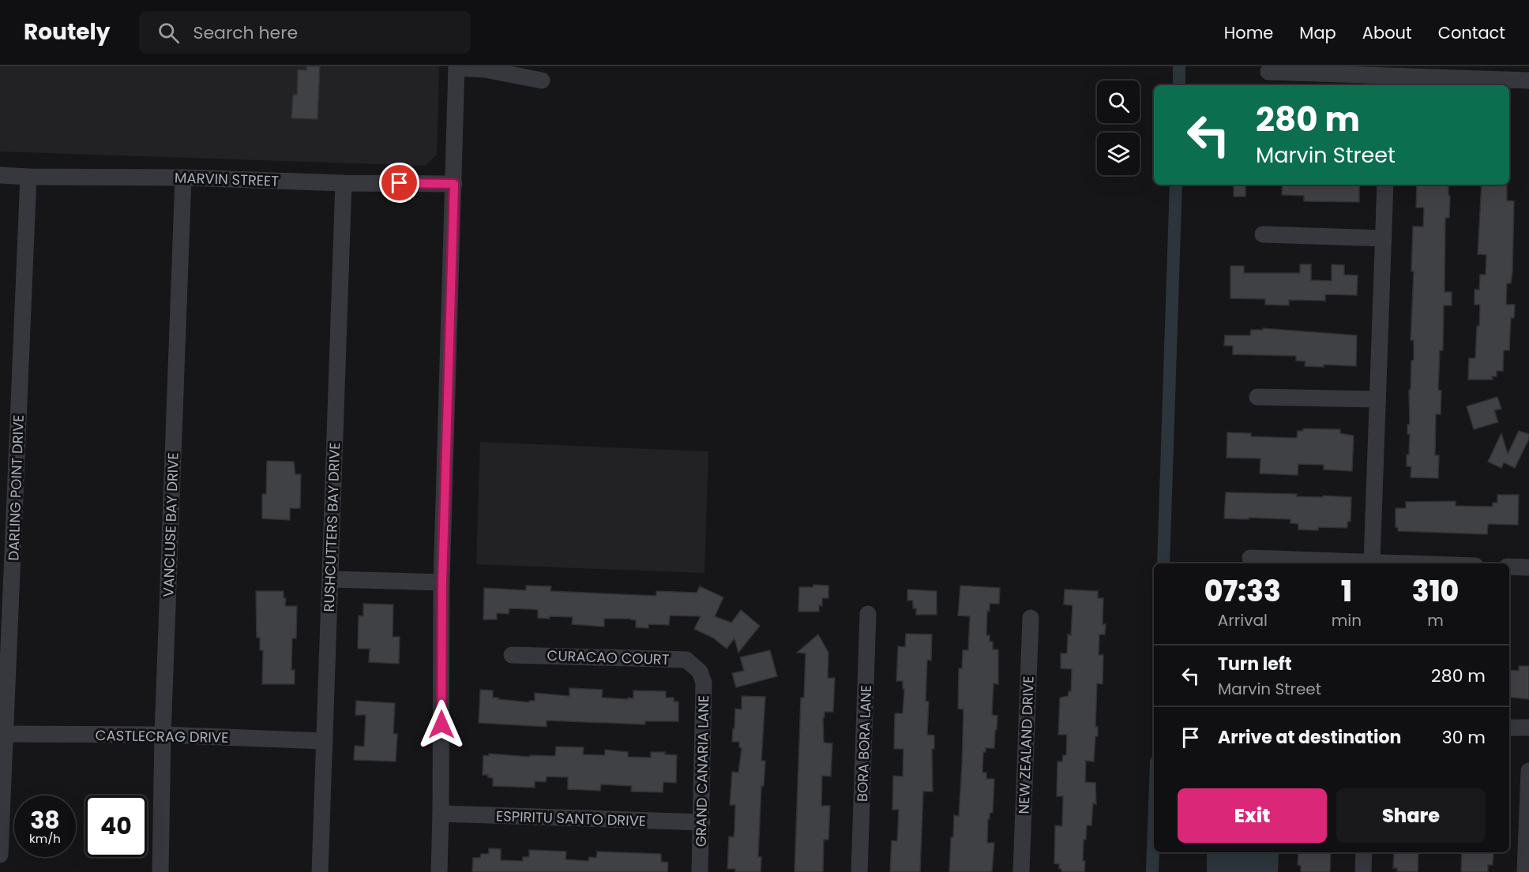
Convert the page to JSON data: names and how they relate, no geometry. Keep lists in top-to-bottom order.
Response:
{
  "streets": {
    "street": [
      "MARVIN STREET",
      "DARLING POINT DRIVE",
      "VANCLUSE BAY DRIVE",
      "RUSHCUTTERS BAY DRIVE",
      "CURACAO COURT",
      "CASTLECRAG DRIVE",
      "BORA BORA LANE",
      "NEW ZEALAND DRIVE",
      "GRAND CANARIA LANE",
      "ESPIRITU SANTO DRIVE"
    ]
  },
  "crossings": [
    ["MARVIN STREET", "DARLING POINT DRIVE"],
    ["MARVIN STREET", "VANCLUSE BAY DRIVE"],
    ["MARVIN STREET", "RUSHCUTTERS BAY DRIVE"],
    ["DARLING POINT DRIVE", "CASTLECRAG DRIVE"],
    ["VANCLUSE BAY DRIVE", "CASTLECRAG DRIVE"],
    ["RUSHCUTTERS BAY DRIVE", "CASTLECRAG DRIVE"],
    ["CURACAO COURT", "GRAND CANARIA LANE"],
    ["GRAND CANARIA LANE", "ESPIRITU SANTO DRIVE"]
  ],
  "page": {
    "header": "Routely",
    "search": "Search here",
    "nav": [
      "Home",
      "Map",
      "About",
      "Contact"
    ],
    "turn": ["280 m", "Marvin Street"],
    "eta": [
      "07:33",
      "Arrival",
      "1",
      "min",
      "310",
      "m"
    ],
    "list": [
      {
        "name": "Turn left",
        "note": "Marvin Street",
        "value": "280 m"
      },
      {
        "name": "Arrive at destination",
        "value": "30 m"
      }
    ],
    "buttons": ["Exit", "Share"],
    "speed": "38 km/h",
    "limit": "40"
  }
}
